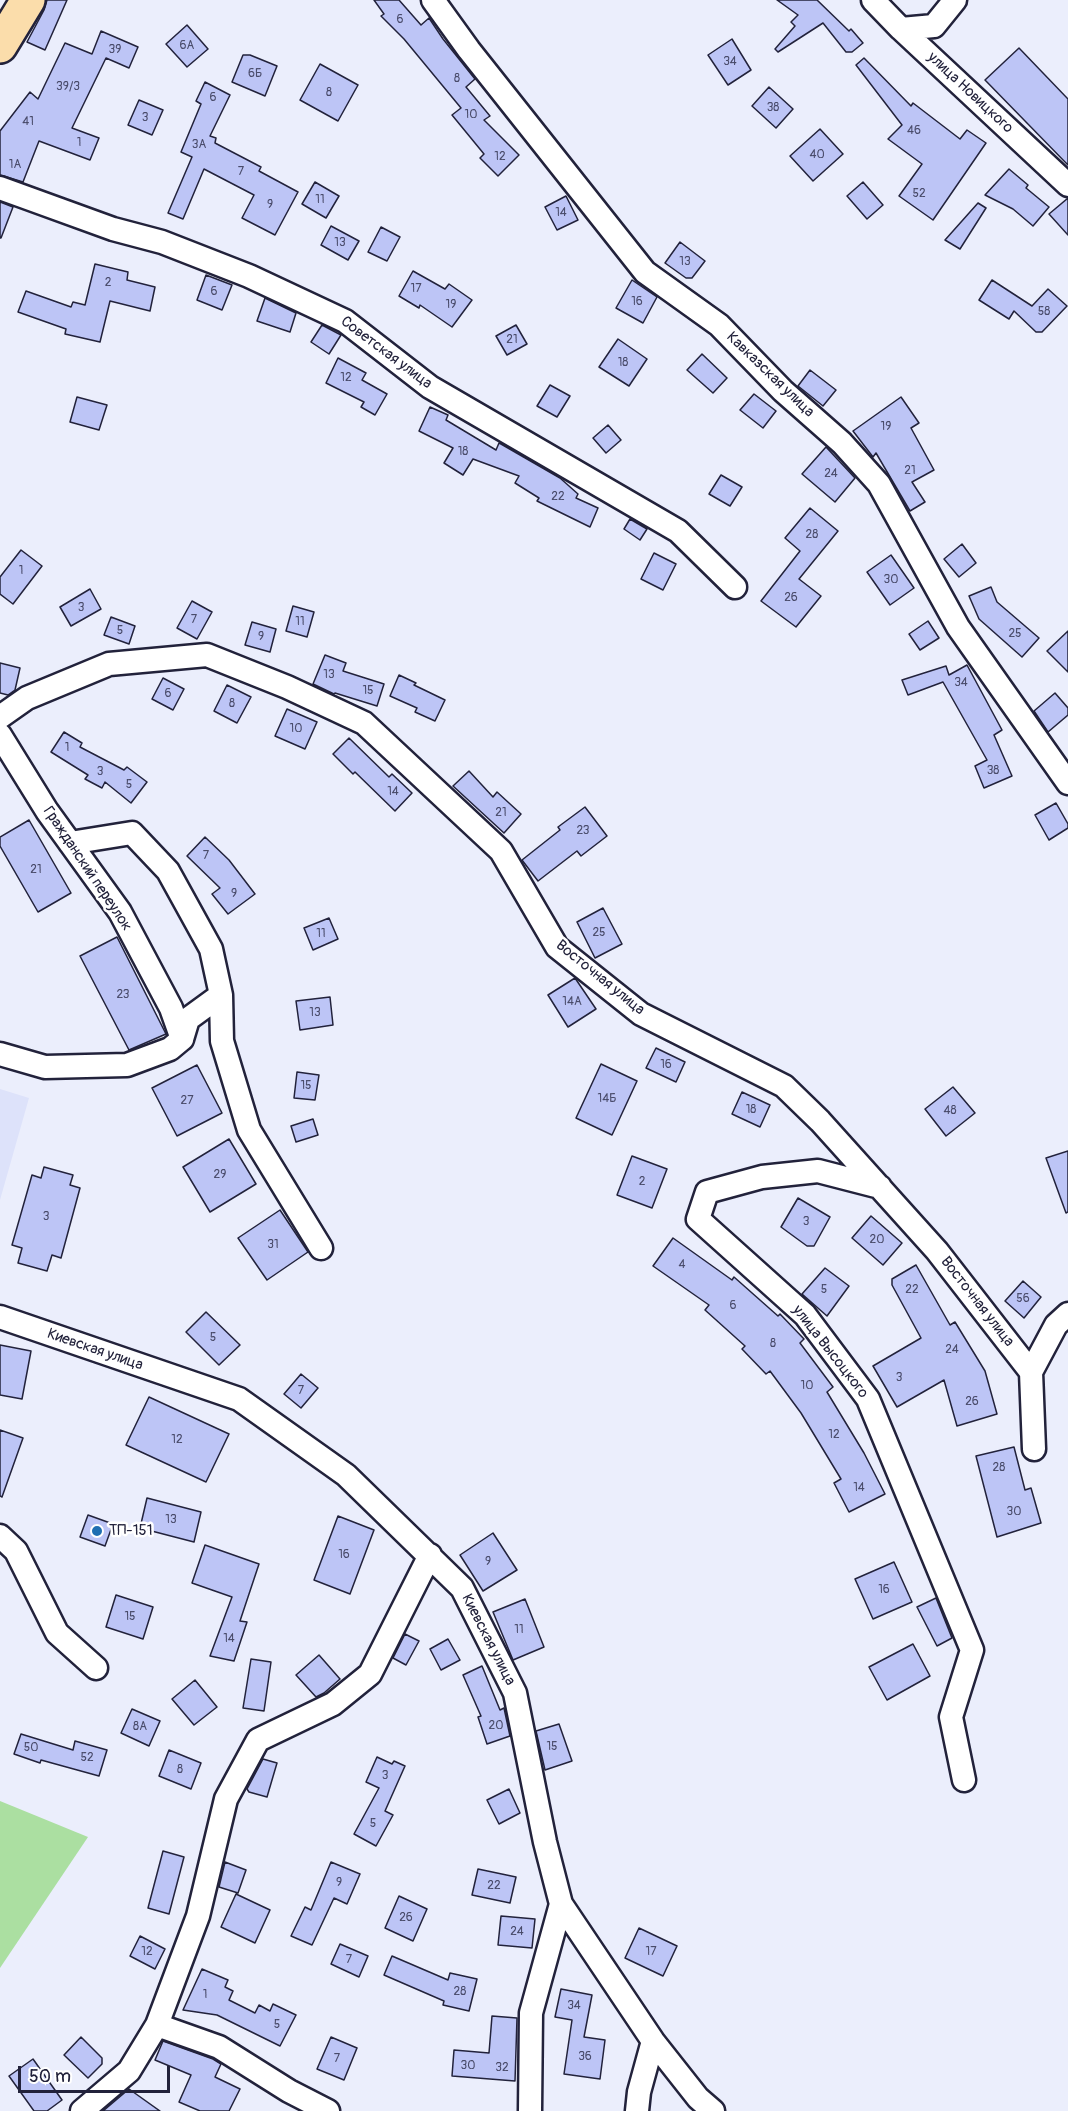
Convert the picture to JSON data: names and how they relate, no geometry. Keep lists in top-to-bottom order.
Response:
{
  "streets": {
    "street": [
      "улица Новицкого",
      "Советская улица",
      "Кавказская улица",
      "Гражданский переулок",
      "Восточная улица",
      "Киевская улица",
      "улица Высоцкого"
    ]
  },
  "crossings": [
    ["Восточная улица", "улица Высоцкого"]
  ],
  "places": ["ТП-151"],
  "house_numbers": [
    "6",
    "6А",
    "39",
    "34",
    "6Б",
    "8",
    "39/3",
    "8",
    "6",
    "38",
    "10",
    "3",
    "41",
    "46",
    "1",
    "3А",
    "40",
    "12",
    "1А",
    "7",
    "52",
    "11",
    "9",
    "14",
    "13",
    "13",
    "2",
    "17",
    "6",
    "16",
    "19",
    "58",
    "21",
    "18",
    "12",
    "19",
    "18",
    "21",
    "24",
    "22",
    "28",
    "1",
    "30",
    "26",
    "3",
    "7",
    "11",
    "5",
    "25",
    "9",
    "13",
    "34",
    "15",
    "6",
    "8",
    "10",
    "1",
    "38",
    "3",
    "5",
    "14",
    "21",
    "23",
    "7",
    "21",
    "9",
    "25",
    "11",
    "23",
    "14А",
    "13",
    "16",
    "15",
    "14Б",
    "27",
    "18",
    "48",
    "29",
    "2",
    "3",
    "3",
    "20",
    "31",
    "4",
    "5",
    "22",
    "56",
    "6",
    "5",
    "8",
    "24",
    "3",
    "10",
    "7",
    "26",
    "12",
    "12",
    "28",
    "14",
    "30",
    "13",
    "16",
    "9",
    "16",
    "15",
    "11",
    "14",
    "20",
    "8А",
    "15",
    "50",
    "52",
    "8",
    "3",
    "5",
    "9",
    "22",
    "26",
    "24",
    "12",
    "17",
    "7",
    "28",
    "1",
    "34",
    "5",
    "36",
    "7",
    "30",
    "32"
  ],
  "scale_bar": "50 m"
}
